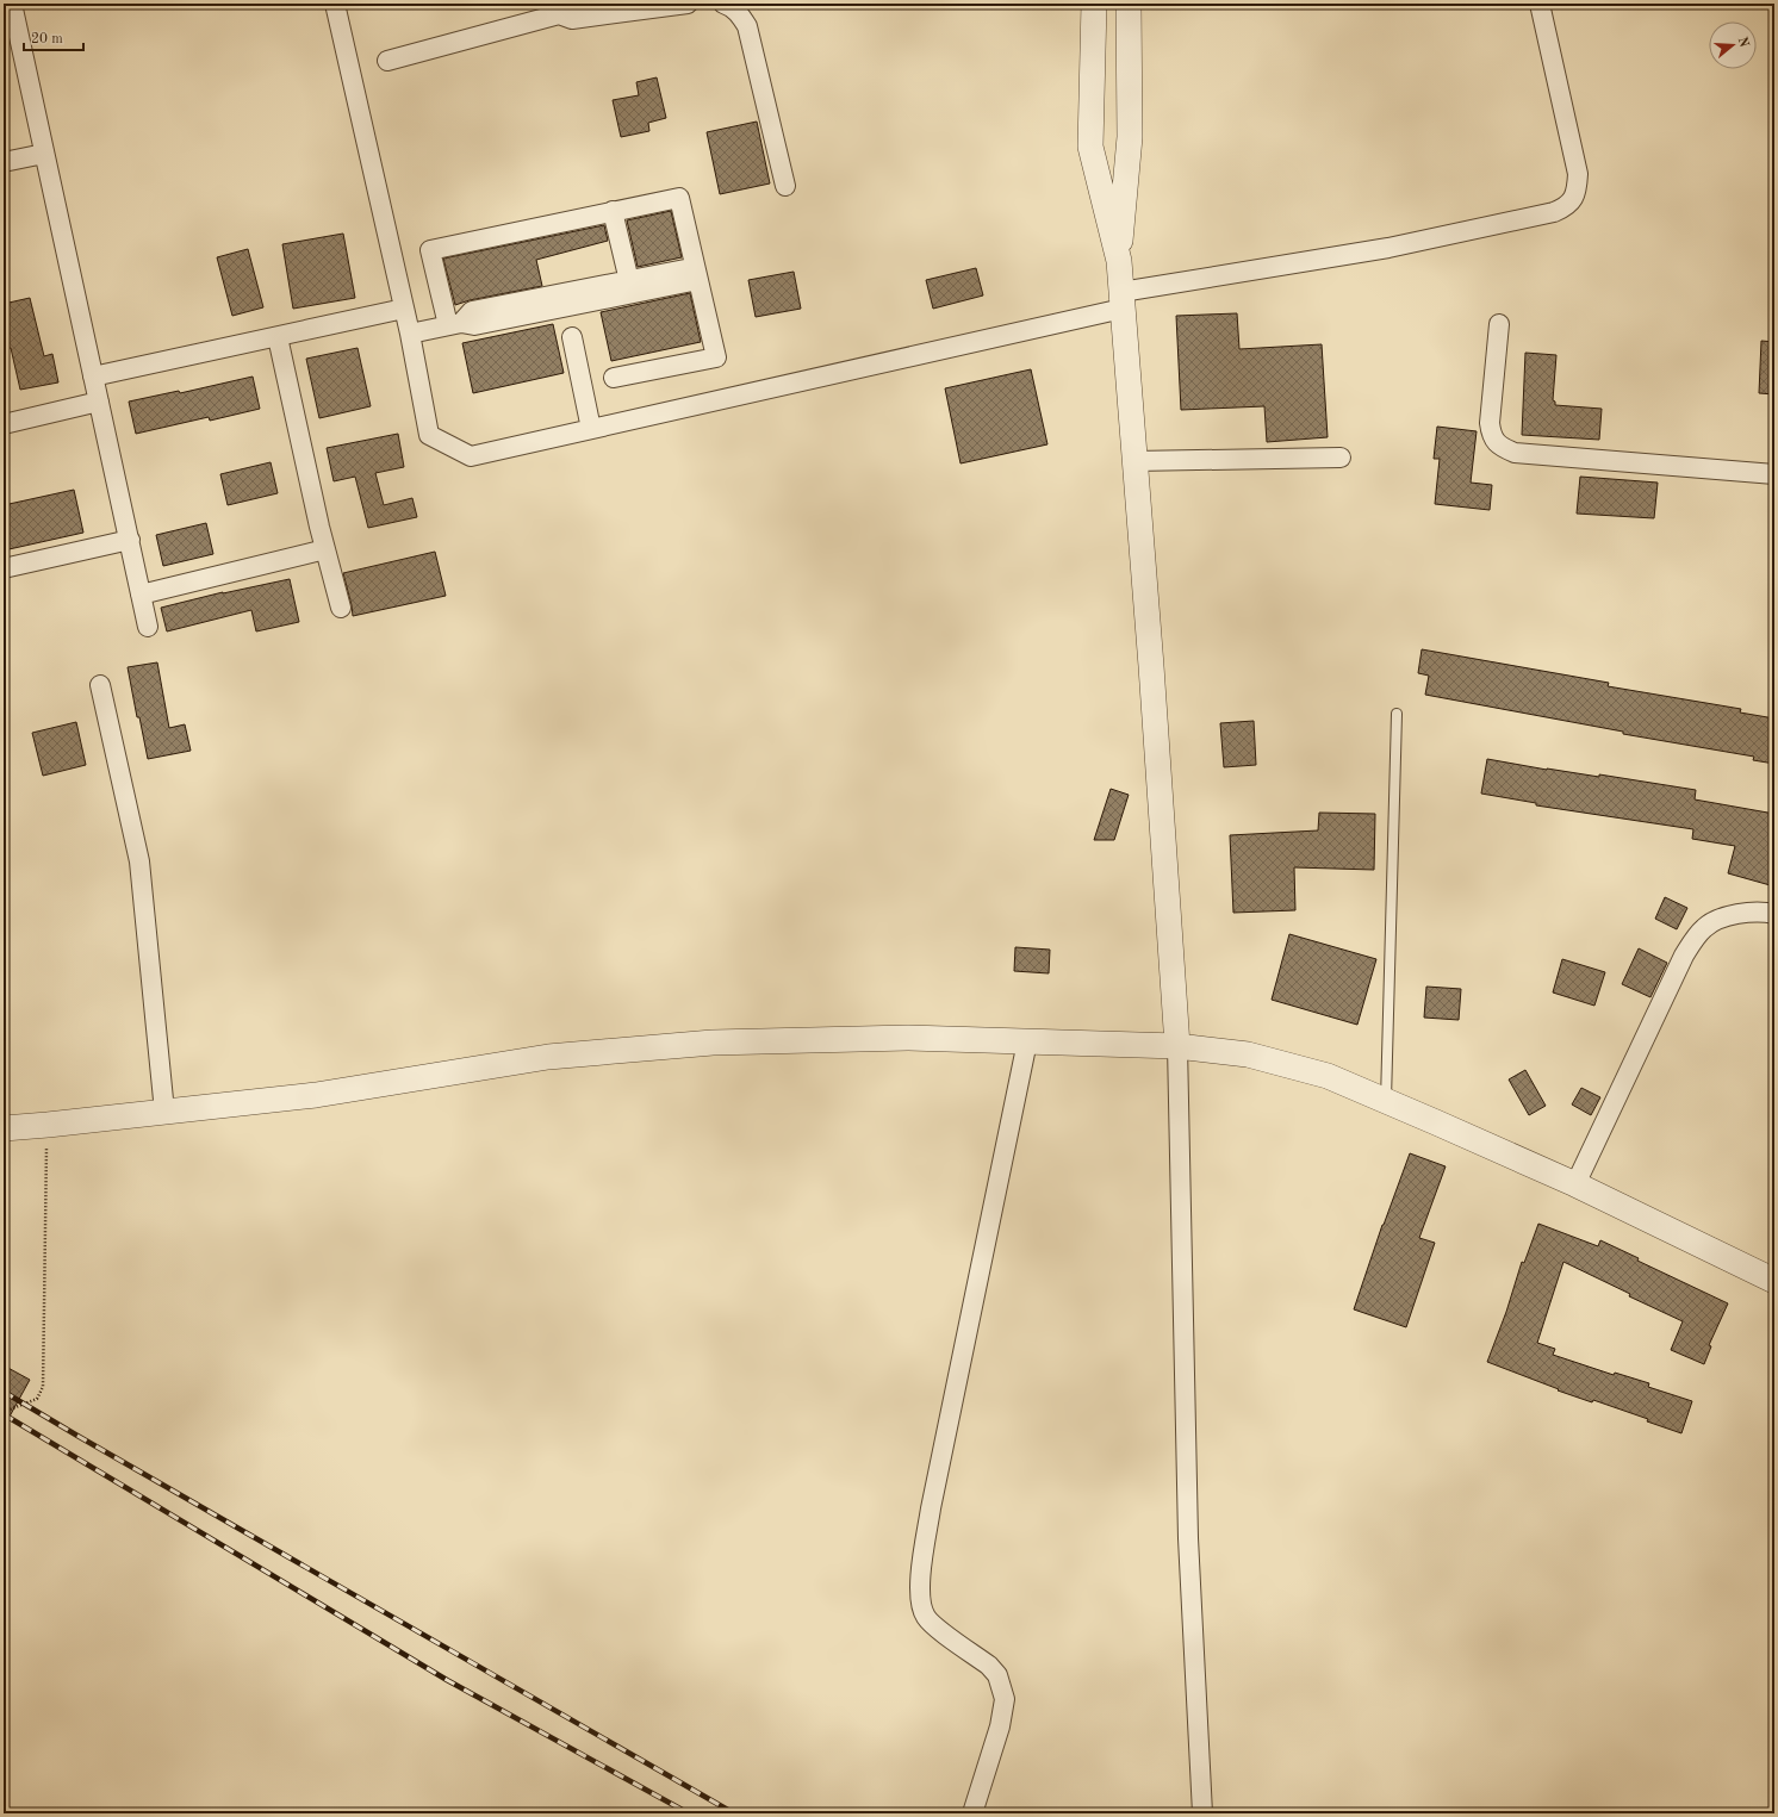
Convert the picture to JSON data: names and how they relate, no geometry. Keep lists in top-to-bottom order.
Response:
{
  "scale_bar": "20 m",
  "north": "right"
}
